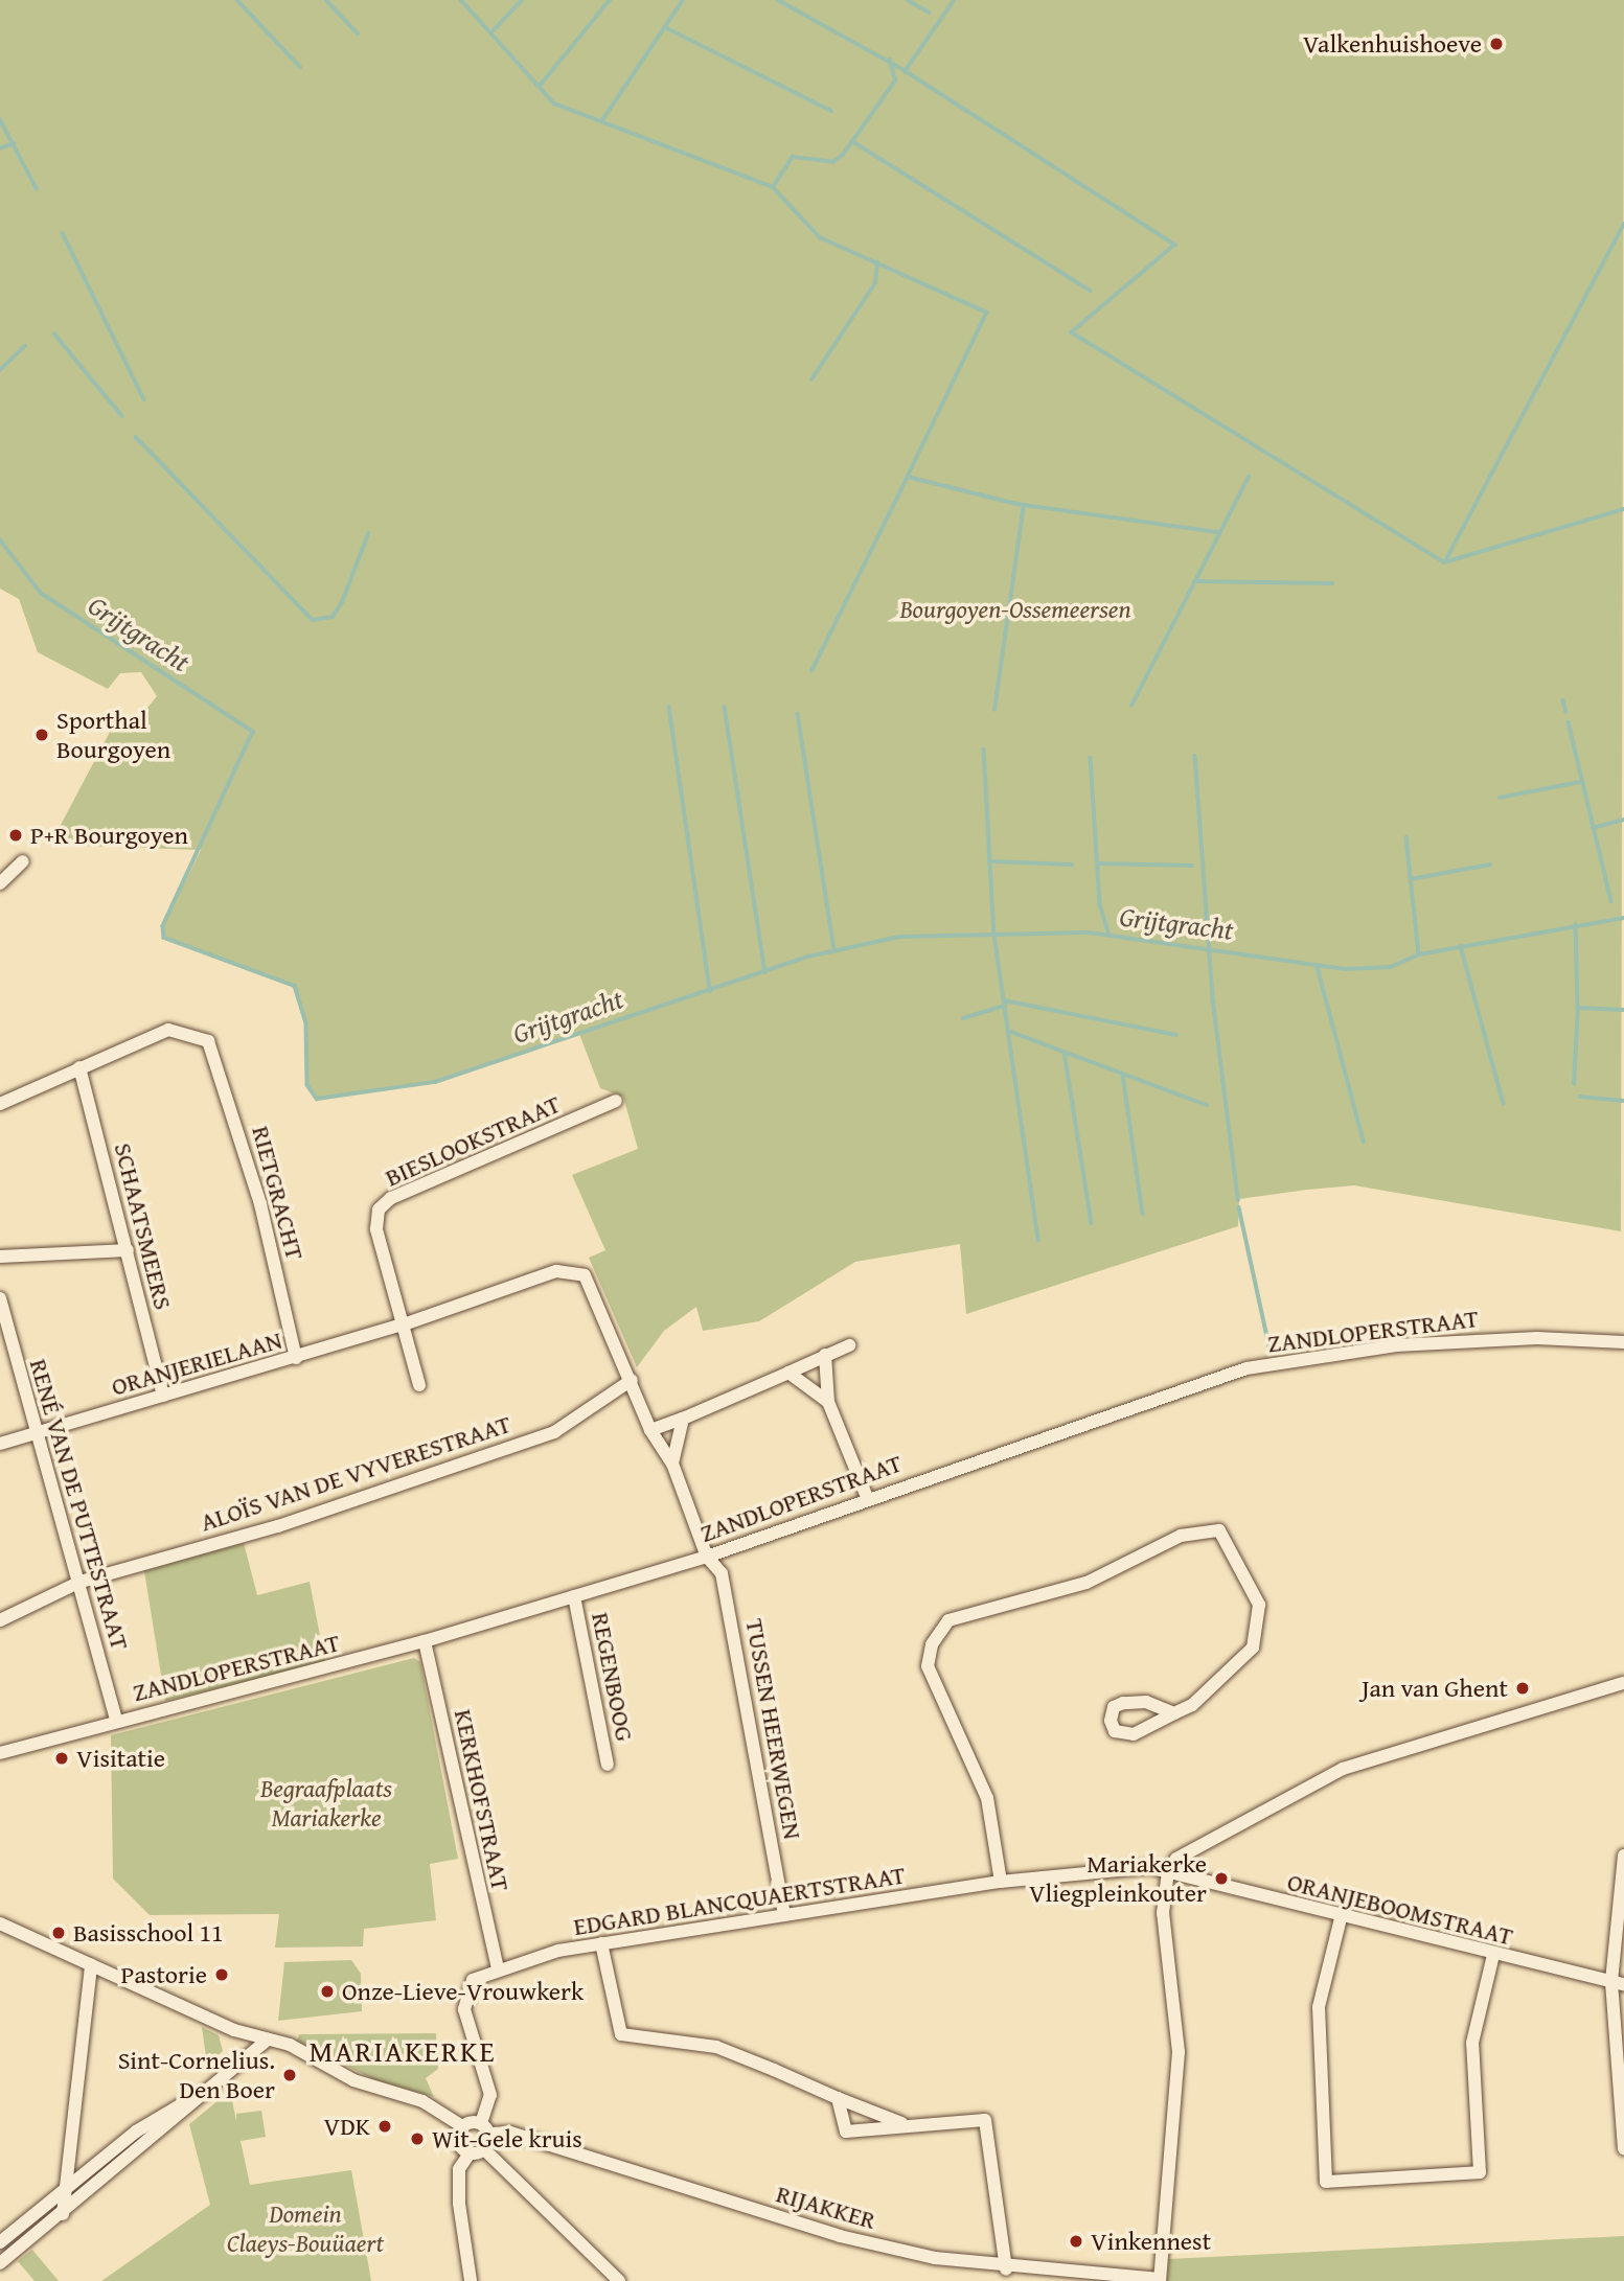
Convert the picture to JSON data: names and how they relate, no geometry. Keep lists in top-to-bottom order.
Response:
{
  "streets": {
    "street": [
      "BIESLOOKSTRAAT",
      "RIETGRACHT",
      "SCHAATSMEERS",
      "ZANDLOPERSTRAAT",
      "ORANJERIELAAN",
      "ALOÏS VAN DE VYVERESTRAAT",
      "RENÉ VAN DE PUTTESTRAAT",
      "REGENBOOG",
      "TUSSEN HEERWEGEN",
      "KERKHOFSTRAAT",
      "EDGARD BLANCQUAERTSTRAAT",
      "ORANJEBOOMSTRAAT",
      "RIJAKKER"
    ]
  },
  "crossings": [
    ["BIESLOOKSTRAAT", "ORANJERIELAAN"],
    ["RIETGRACHT", "SCHAATSMEERS"],
    ["RIETGRACHT", "ORANJERIELAAN"],
    ["SCHAATSMEERS", "ORANJERIELAAN"],
    ["ZANDLOPERSTRAAT", "RENÉ VAN DE PUTTESTRAAT"],
    ["ZANDLOPERSTRAAT", "REGENBOOG"],
    ["ZANDLOPERSTRAAT", "TUSSEN HEERWEGEN"],
    ["ZANDLOPERSTRAAT", "KERKHOFSTRAAT"],
    ["ORANJERIELAAN", "ALOÏS VAN DE VYVERESTRAAT"],
    ["ORANJERIELAAN", "RENÉ VAN DE PUTTESTRAAT"],
    ["ORANJERIELAAN", "TUSSEN HEERWEGEN"],
    ["ALOÏS VAN DE VYVERESTRAAT", "RENÉ VAN DE PUTTESTRAAT"],
    ["TUSSEN HEERWEGEN", "EDGARD BLANCQUAERTSTRAAT"],
    ["KERKHOFSTRAAT", "EDGARD BLANCQUAERTSTRAAT"],
    ["EDGARD BLANCQUAERTSTRAAT", "ORANJEBOOMSTRAAT"],
    ["EDGARD BLANCQUAERTSTRAAT", "RIJAKKER"]
  ],
  "districts": ["MARIAKERKE"],
  "water": ["Grijtgracht"],
  "parks": ["Bourgoyen-Ossemeersen", "Begraafplaats Mariakerke", "Domein Claeys-Bouüaert"],
  "places": [
    "Valkenhuishoeve",
    "Sporthal Bourgoyen",
    "P+R Bourgoyen",
    "Jan van Ghent",
    "Visitatie",
    "Mariakerke Vliegpleinkouter",
    "Basisschool 11",
    "Pastorie",
    "Onze-Lieve-Vrouwkerk",
    "Sint-Cornelius. Den Boer",
    "VDK",
    "Wit-Gele kruis",
    "Vinkennest"
  ]
}
